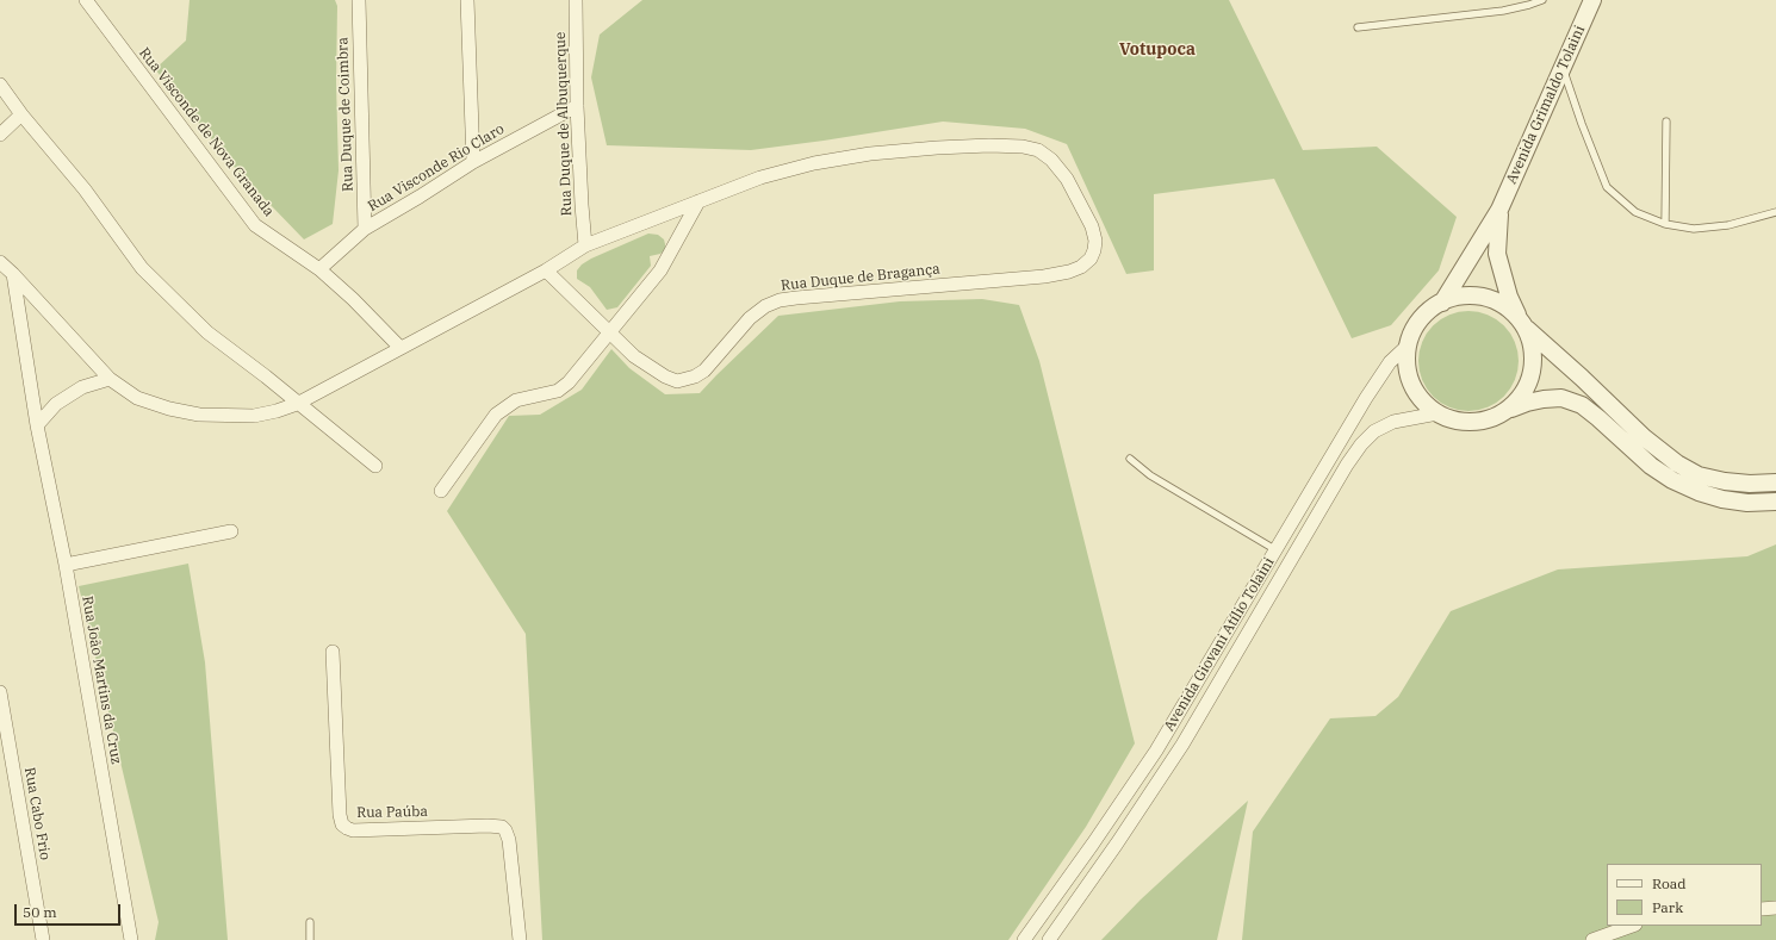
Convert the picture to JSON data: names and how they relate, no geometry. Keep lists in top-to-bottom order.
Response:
{
  "streets": {
    "street": [
      "Avenida Grimaldo Tolaini",
      "Rua Duque de Coimbra",
      "Rua Duque de Albuquerque",
      "Rua Visconde de Nova Granada",
      "Rua Visconde Rio Claro",
      "Rua Duque de Bragança",
      "Avenida Giovani Atílio Tolaini",
      "Rua João Martins da Cruz",
      "Rua Paúba",
      "Rua Cabo Frio"
    ]
  },
  "crossings": [
    ["Avenida Grimaldo Tolaini", "Avenida Giovani Atílio Tolaini"],
    ["Rua Duque de Coimbra", "Rua Visconde Rio Claro"],
    ["Rua Duque de Albuquerque", "Rua Visconde Rio Claro"],
    ["Rua Visconde de Nova Granada", "Rua Visconde Rio Claro"]
  ],
  "districts": ["Votupoca"],
  "legend": ["Road", "Park"],
  "scale_bar": "50 m"
}
